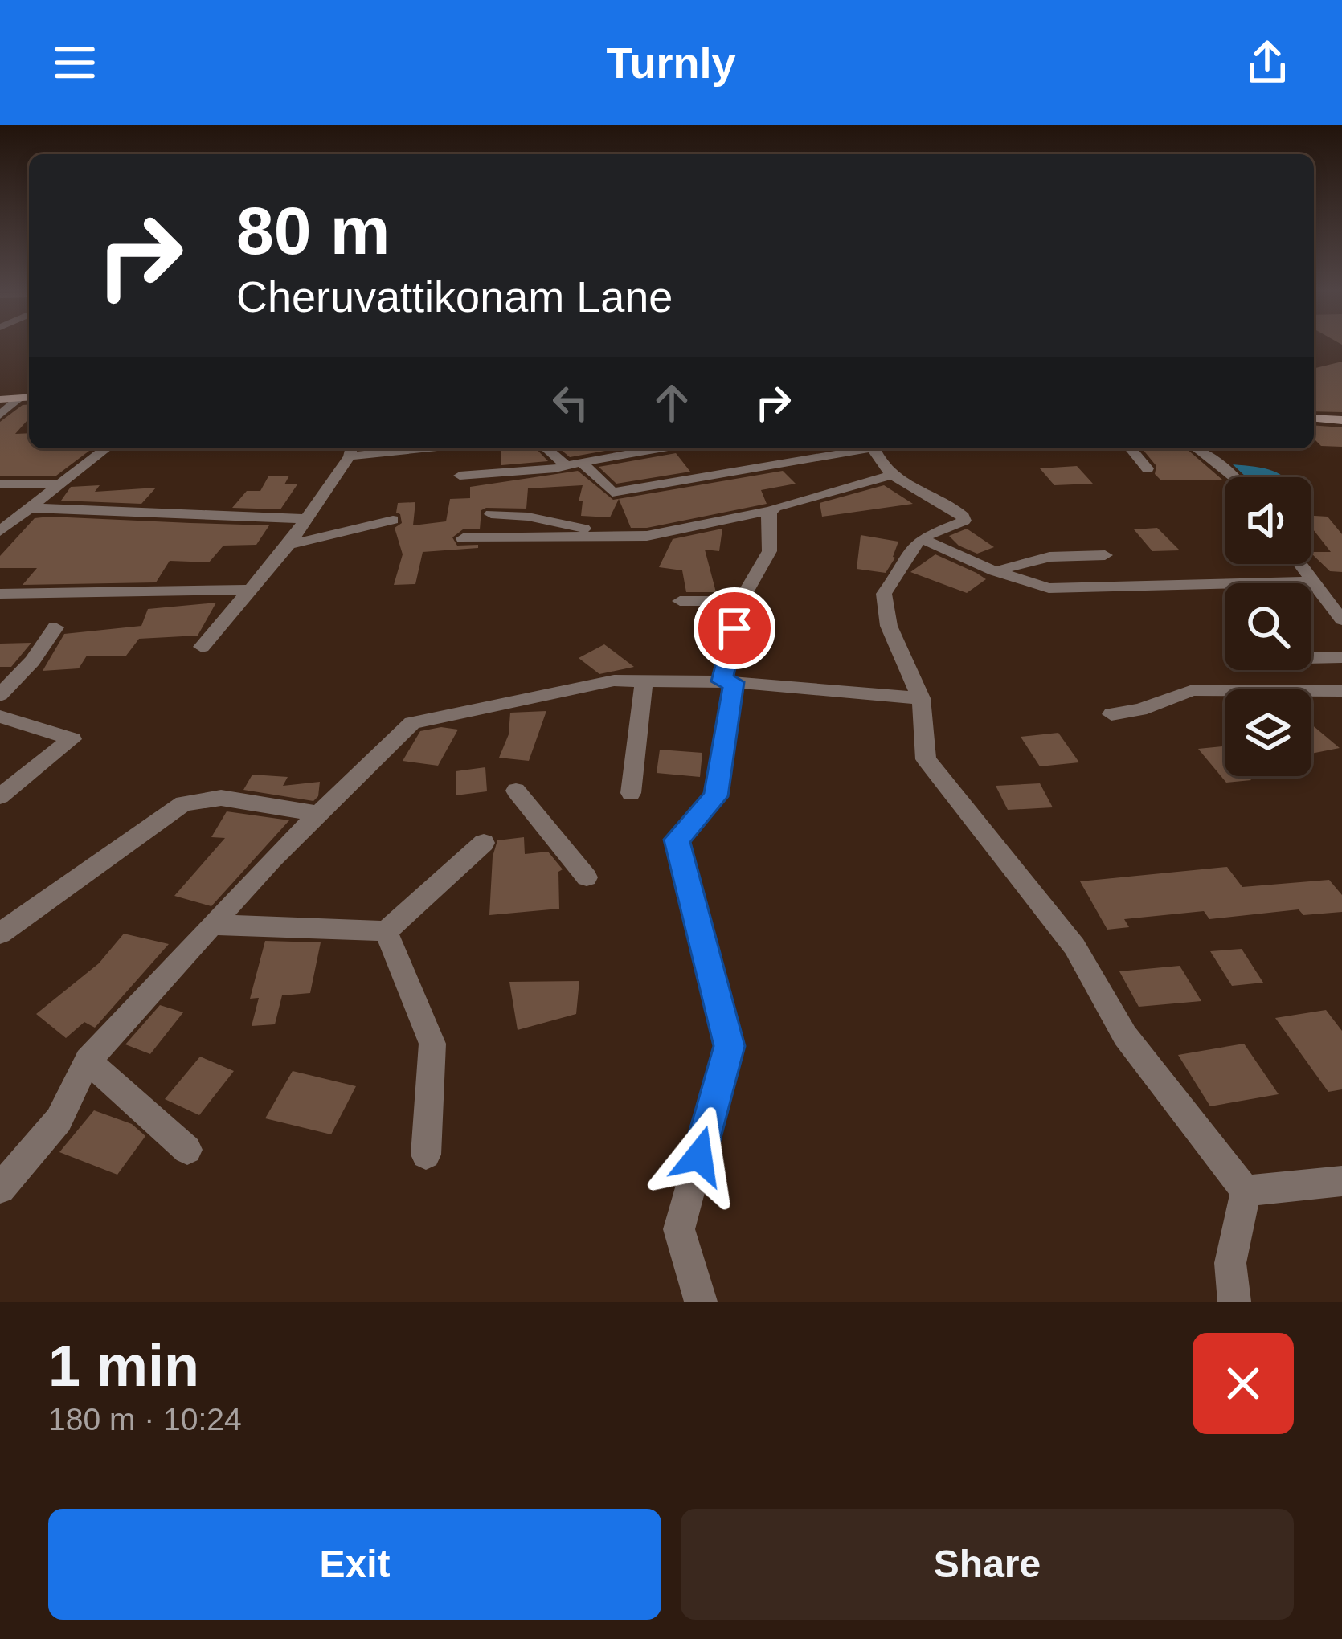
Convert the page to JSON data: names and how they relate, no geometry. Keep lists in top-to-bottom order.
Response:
{
  "page": {
    "header": "Turnly",
    "turn": ["80 m", "Cheruvattikonam Lane"],
    "heading": ["1 min", "180 m · 10:24"],
    "buttons": ["Exit", "Share"]
  }
}
